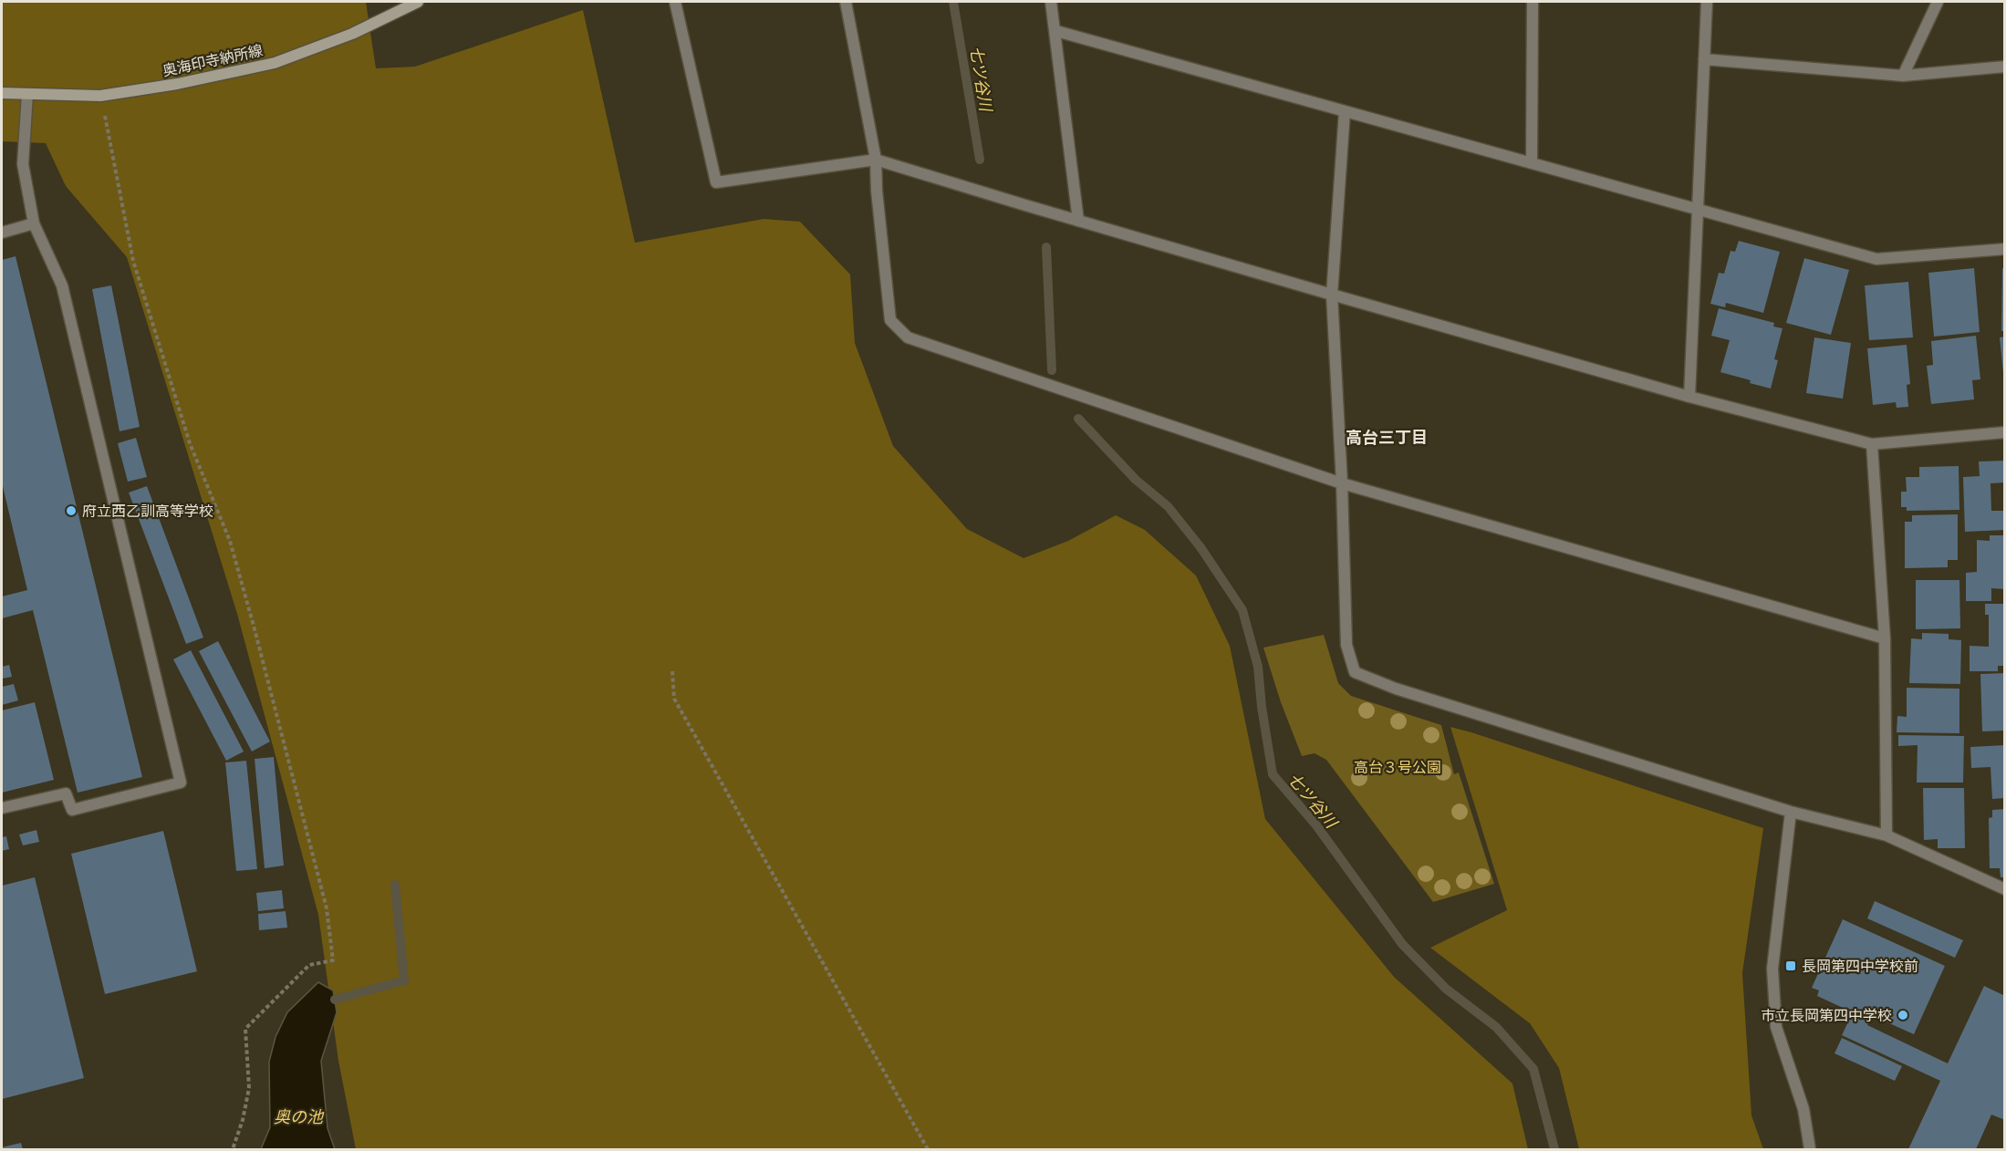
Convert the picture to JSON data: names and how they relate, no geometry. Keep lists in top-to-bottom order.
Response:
{
  "streets": {
    "main road": ["奥海印寺納所線"]
  },
  "districts": ["高台三丁目"],
  "water": ["七ツ谷川", "奥の池"],
  "parks": ["高台３号公園"],
  "places": {
    "other": ["府立西乙訓高等学校", "市立長岡第四中学校"],
    "transit": ["長岡第四中学校前"]
  }
}
